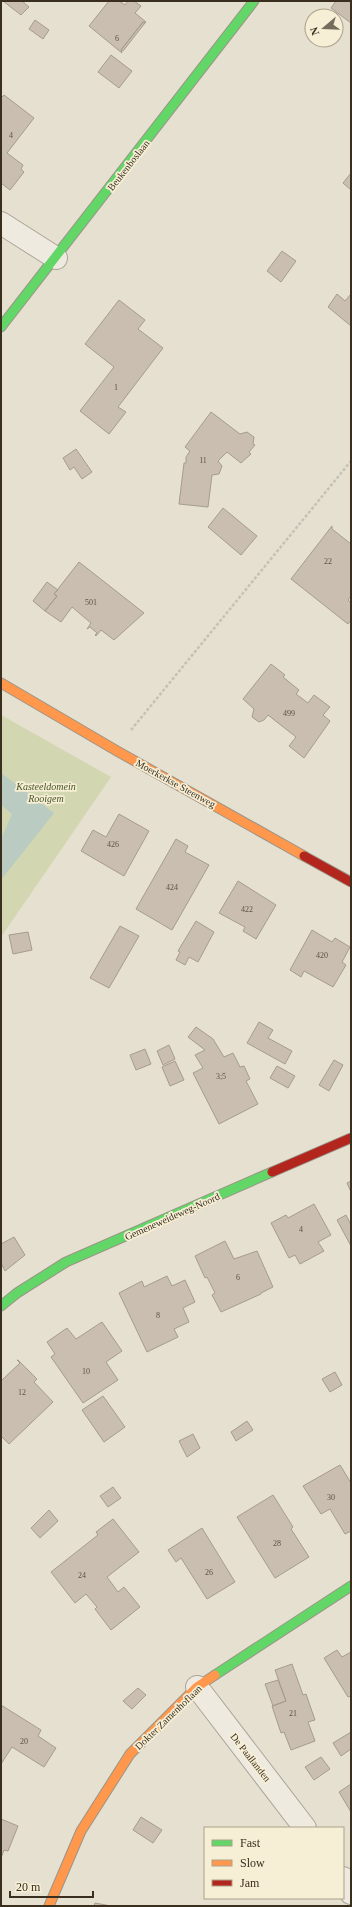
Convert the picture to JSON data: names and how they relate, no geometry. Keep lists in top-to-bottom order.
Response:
{
  "streets": {
    "street": [
      "Beukenboslaan",
      "Moerkerkse Steenweg",
      "Gemeneweideweg-Noord",
      "Dokter Zamenhoflaan",
      "De Paallanden"
    ]
  },
  "crossings": [
    ["Dokter Zamenhoflaan", "De Paallanden"]
  ],
  "parks": ["Kasteeldomein Rooigem"],
  "house_numbers": [
    "6",
    "4",
    "1",
    "11",
    "22",
    "501",
    "499",
    "426",
    "424",
    "422",
    "420",
    "3;5",
    "4",
    "6",
    "8",
    "10",
    "12",
    "30",
    "28",
    "26",
    "24",
    "21",
    "20"
  ],
  "legend": ["Fast", "Slow", "Jam"],
  "scale_bar": "20 m",
  "north": "left"
}
